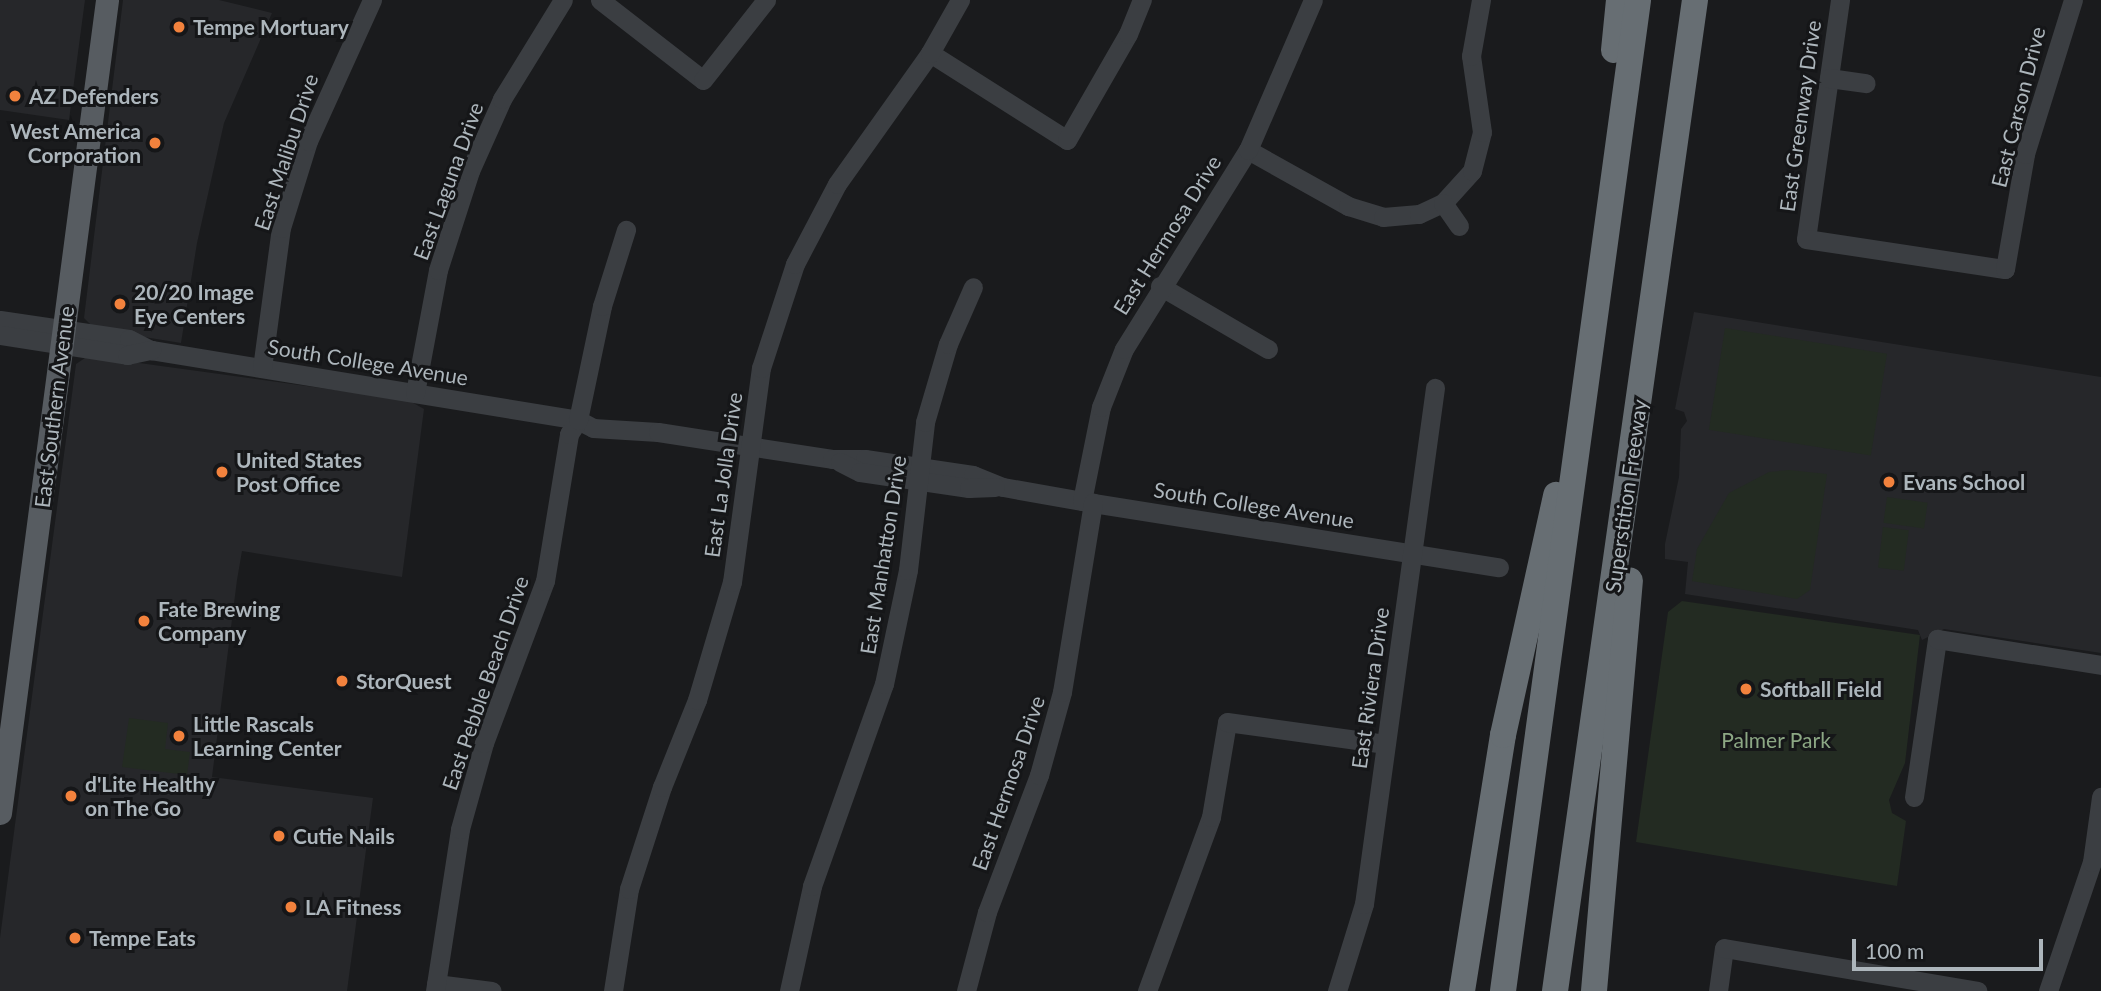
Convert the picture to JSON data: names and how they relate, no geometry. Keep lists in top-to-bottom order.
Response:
{
  "streets": {
    "highway": ["Superstition Freeway"],
    "main road": ["East Southern Avenue"],
    "street": [
      "East Carson Drive",
      "East Greenway Drive",
      "East Malibu Drive",
      "East Laguna Drive",
      "East Hermosa Drive",
      "South College Avenue",
      "East La Jolla Drive",
      "East Manhatton Drive",
      "East Pebble Beach Drive",
      "East Riviera Drive"
    ]
  },
  "crossings": [
    ["East Carson Drive", "East Greenway Drive"],
    ["East Malibu Drive", "South College Avenue"],
    ["East Laguna Drive", "South College Avenue"],
    ["East Hermosa Drive", "South College Avenue"],
    ["South College Avenue", "East Southern Avenue"],
    ["South College Avenue", "East La Jolla Drive"],
    ["South College Avenue", "East Manhatton Drive"],
    ["South College Avenue", "East Pebble Beach Drive"],
    ["South College Avenue", "East Riviera Drive"]
  ],
  "parks": ["Palmer Park"],
  "places": [
    "Tempe Mortuary",
    "AZ Defenders",
    "West America Corporation",
    "20/20 Image Eye Centers",
    "United States Post Office",
    "Evans School",
    "Fate Brewing Company",
    "StorQuest",
    "Softball Field",
    "Little Rascals Learning Center",
    "d'Lite Healthy on The Go",
    "Cutie Nails",
    "LA Fitness",
    "Tempe Eats"
  ],
  "scale_bar": "100 m"
}
